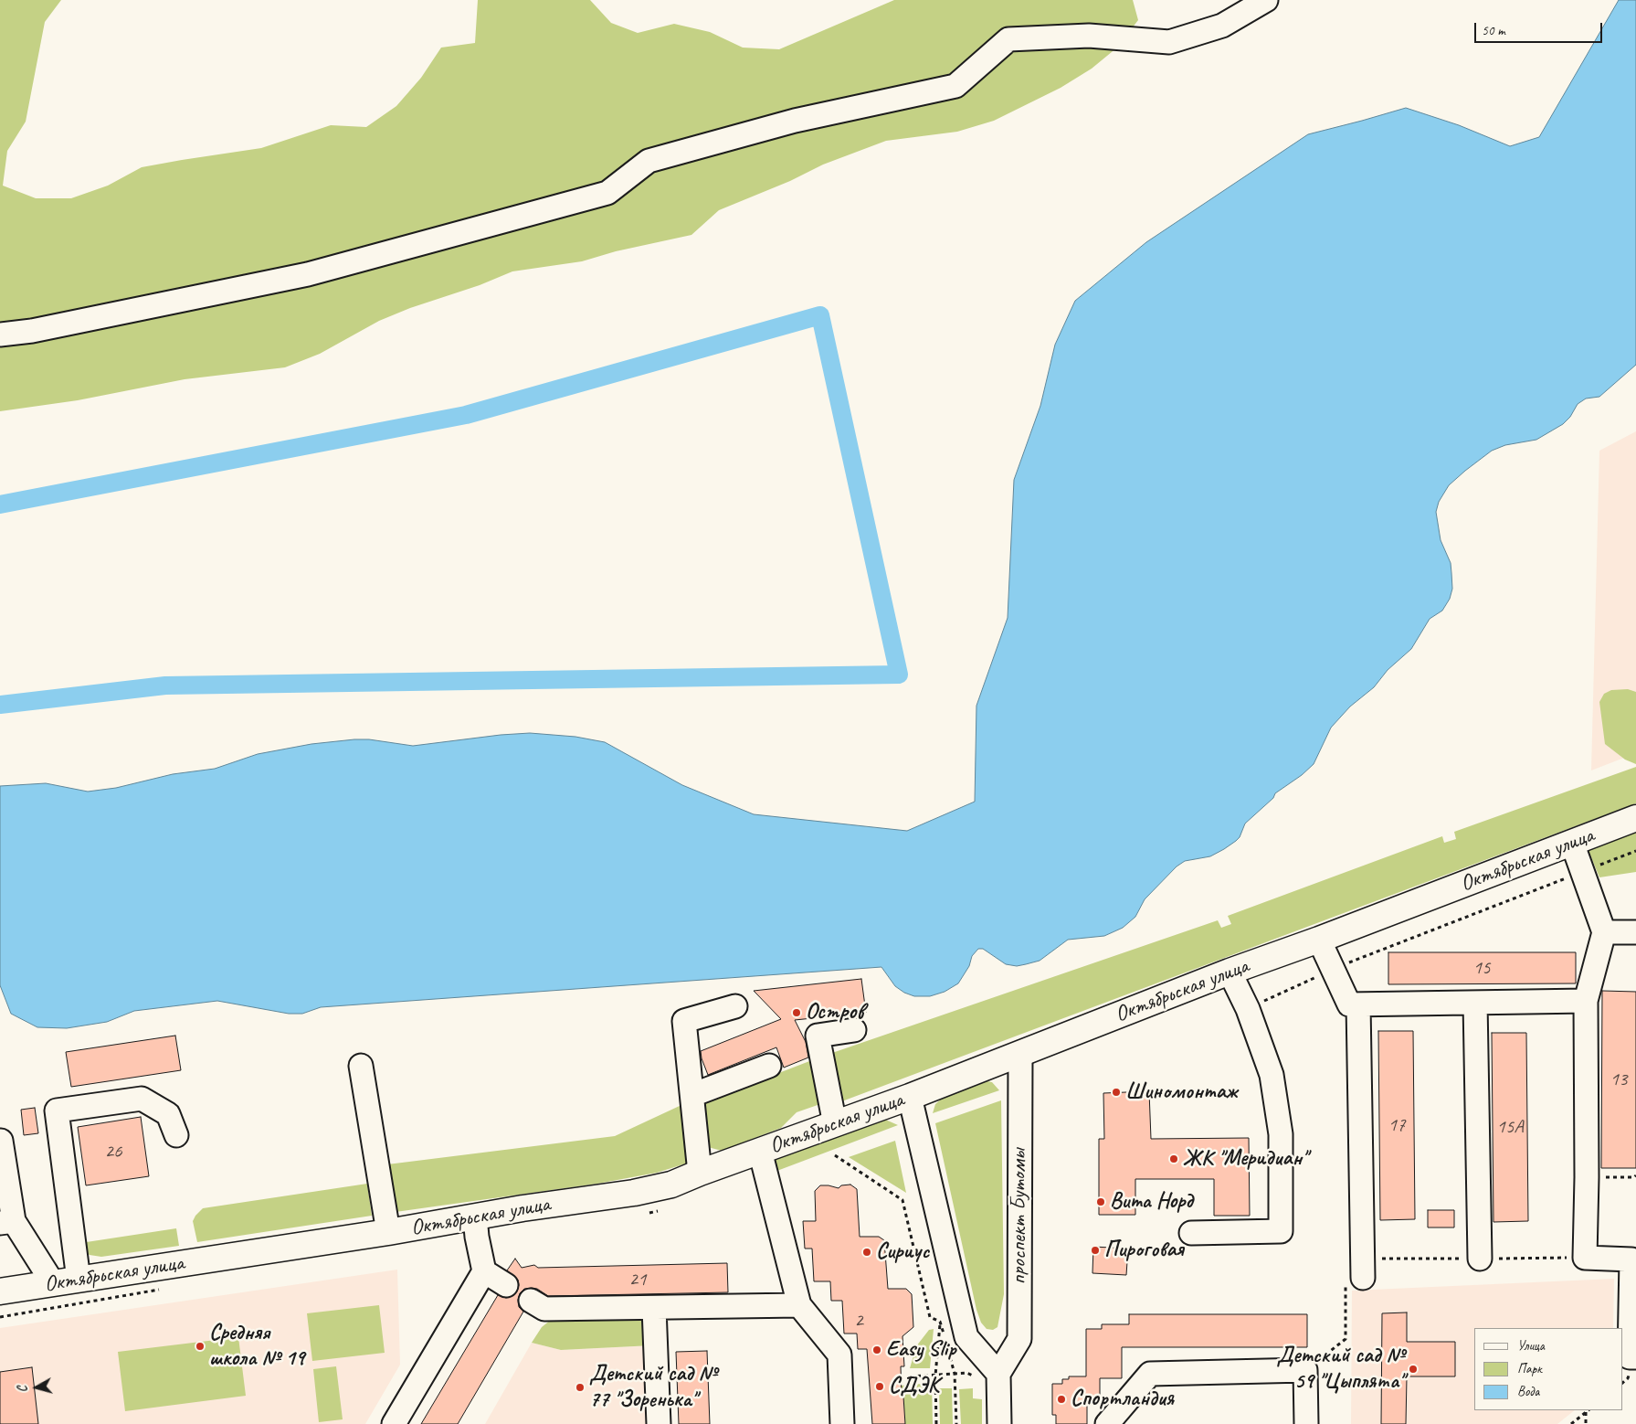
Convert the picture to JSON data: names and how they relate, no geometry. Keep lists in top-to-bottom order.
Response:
{
  "streets": {
    "main road": ["Октябрьская улица"],
    "street": ["проспект Бутомы"]
  },
  "crossings": [
    ["Октябрьская улица", "проспект Бутомы"]
  ],
  "places": [
    "Остров",
    "Шиномонтаж",
    "ЖК \"Меридиан\"",
    "Вита Норд",
    "Пироговая",
    "Сириус",
    "Средняя школа № 19",
    "Easy Slip",
    "Детский сад № 59 \"Цыплята\"",
    "СДЭК",
    "Детский сад № 77 \"Зоренька\"",
    "Спортландия"
  ],
  "house_numbers": [
    "15",
    "13",
    "17",
    "15А",
    "26",
    "21",
    "2"
  ],
  "legend": ["Улица", "Парк", "Вода"],
  "scale_bar": "50 m",
  "north": "left"
}
